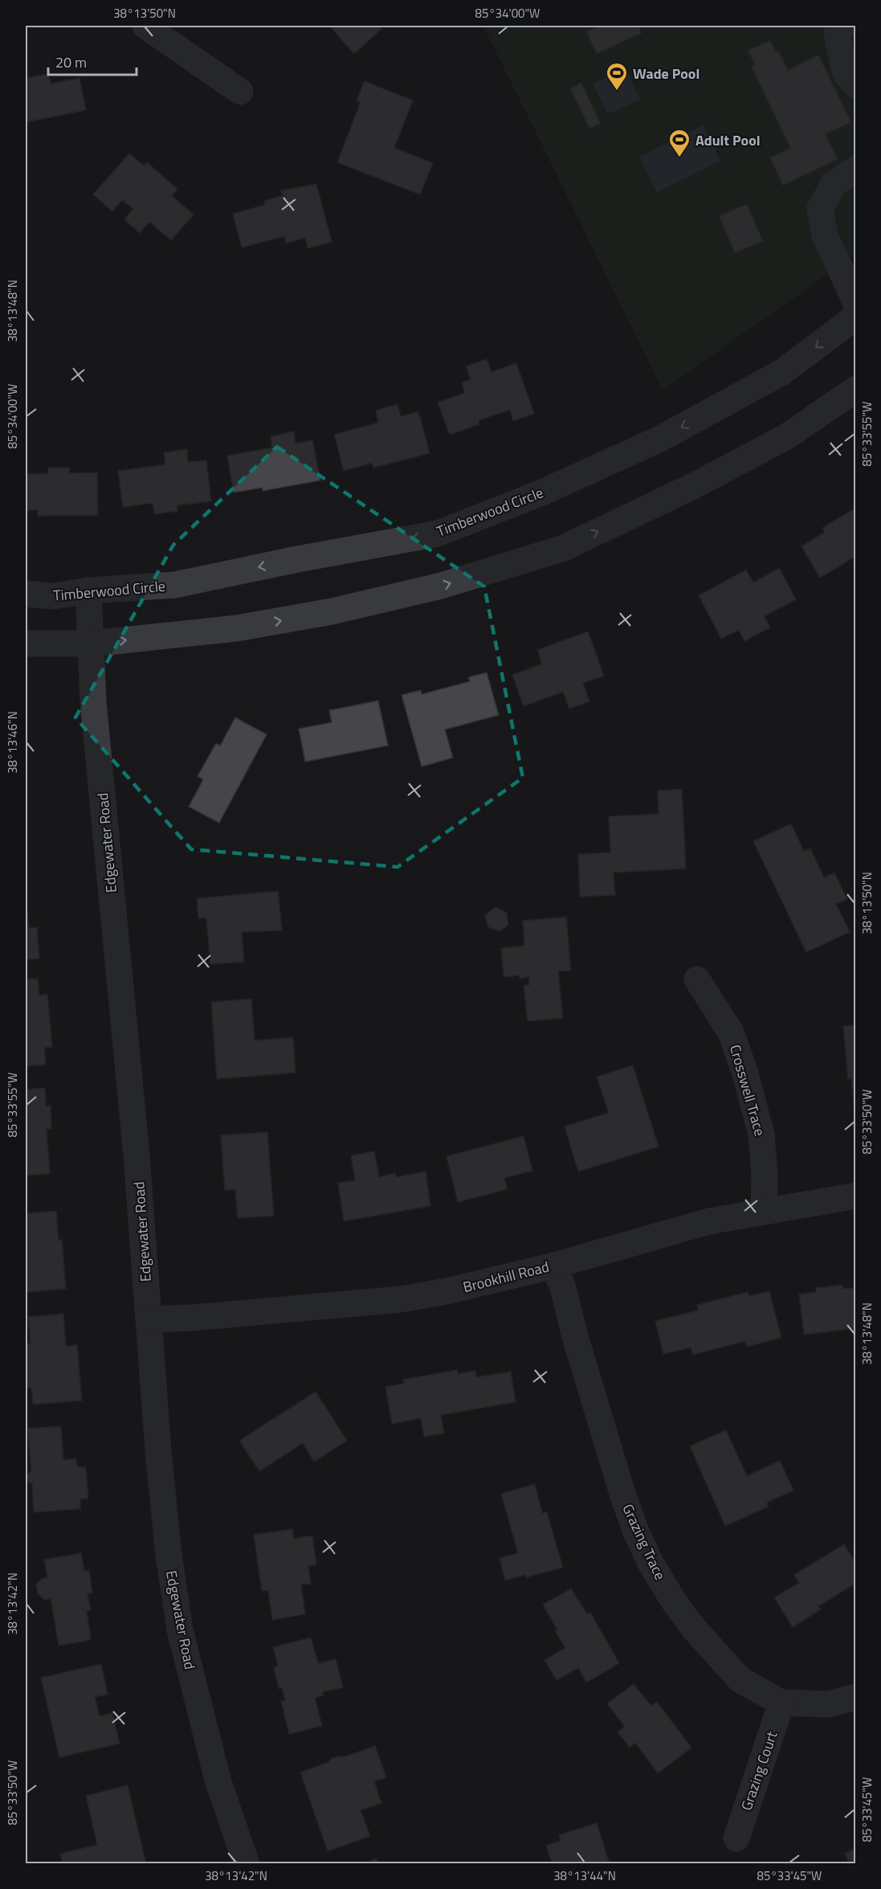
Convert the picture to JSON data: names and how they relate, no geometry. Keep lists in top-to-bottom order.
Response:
{
  "streets": {
    "street": [
      "Timberwood Circle",
      "Edgewater Road",
      "Crosswell Trace",
      "Brookhill Road",
      "Grazing Trace",
      "Grazing Court"
    ]
  },
  "crossings": [
    ["Timberwood Circle", "Edgewater Road"],
    ["Edgewater Road", "Brookhill Road"],
    ["Crosswell Trace", "Brookhill Road"],
    ["Brookhill Road", "Grazing Trace"],
    ["Grazing Trace", "Grazing Court"]
  ],
  "places": {
    "sports": ["Wade Pool", "Adult Pool"]
  },
  "scale_bar": "20 m",
  "coordinates": [
    "38°13'50\"N",
    "85°34'00\"W",
    "38°13'48\"N",
    "85°33'55\"W",
    "38°13'46\"N",
    "85°33'50\"W",
    "38°13'42\"N",
    "85°33'45\"W",
    "38°13'44\"N"
  ]
}
